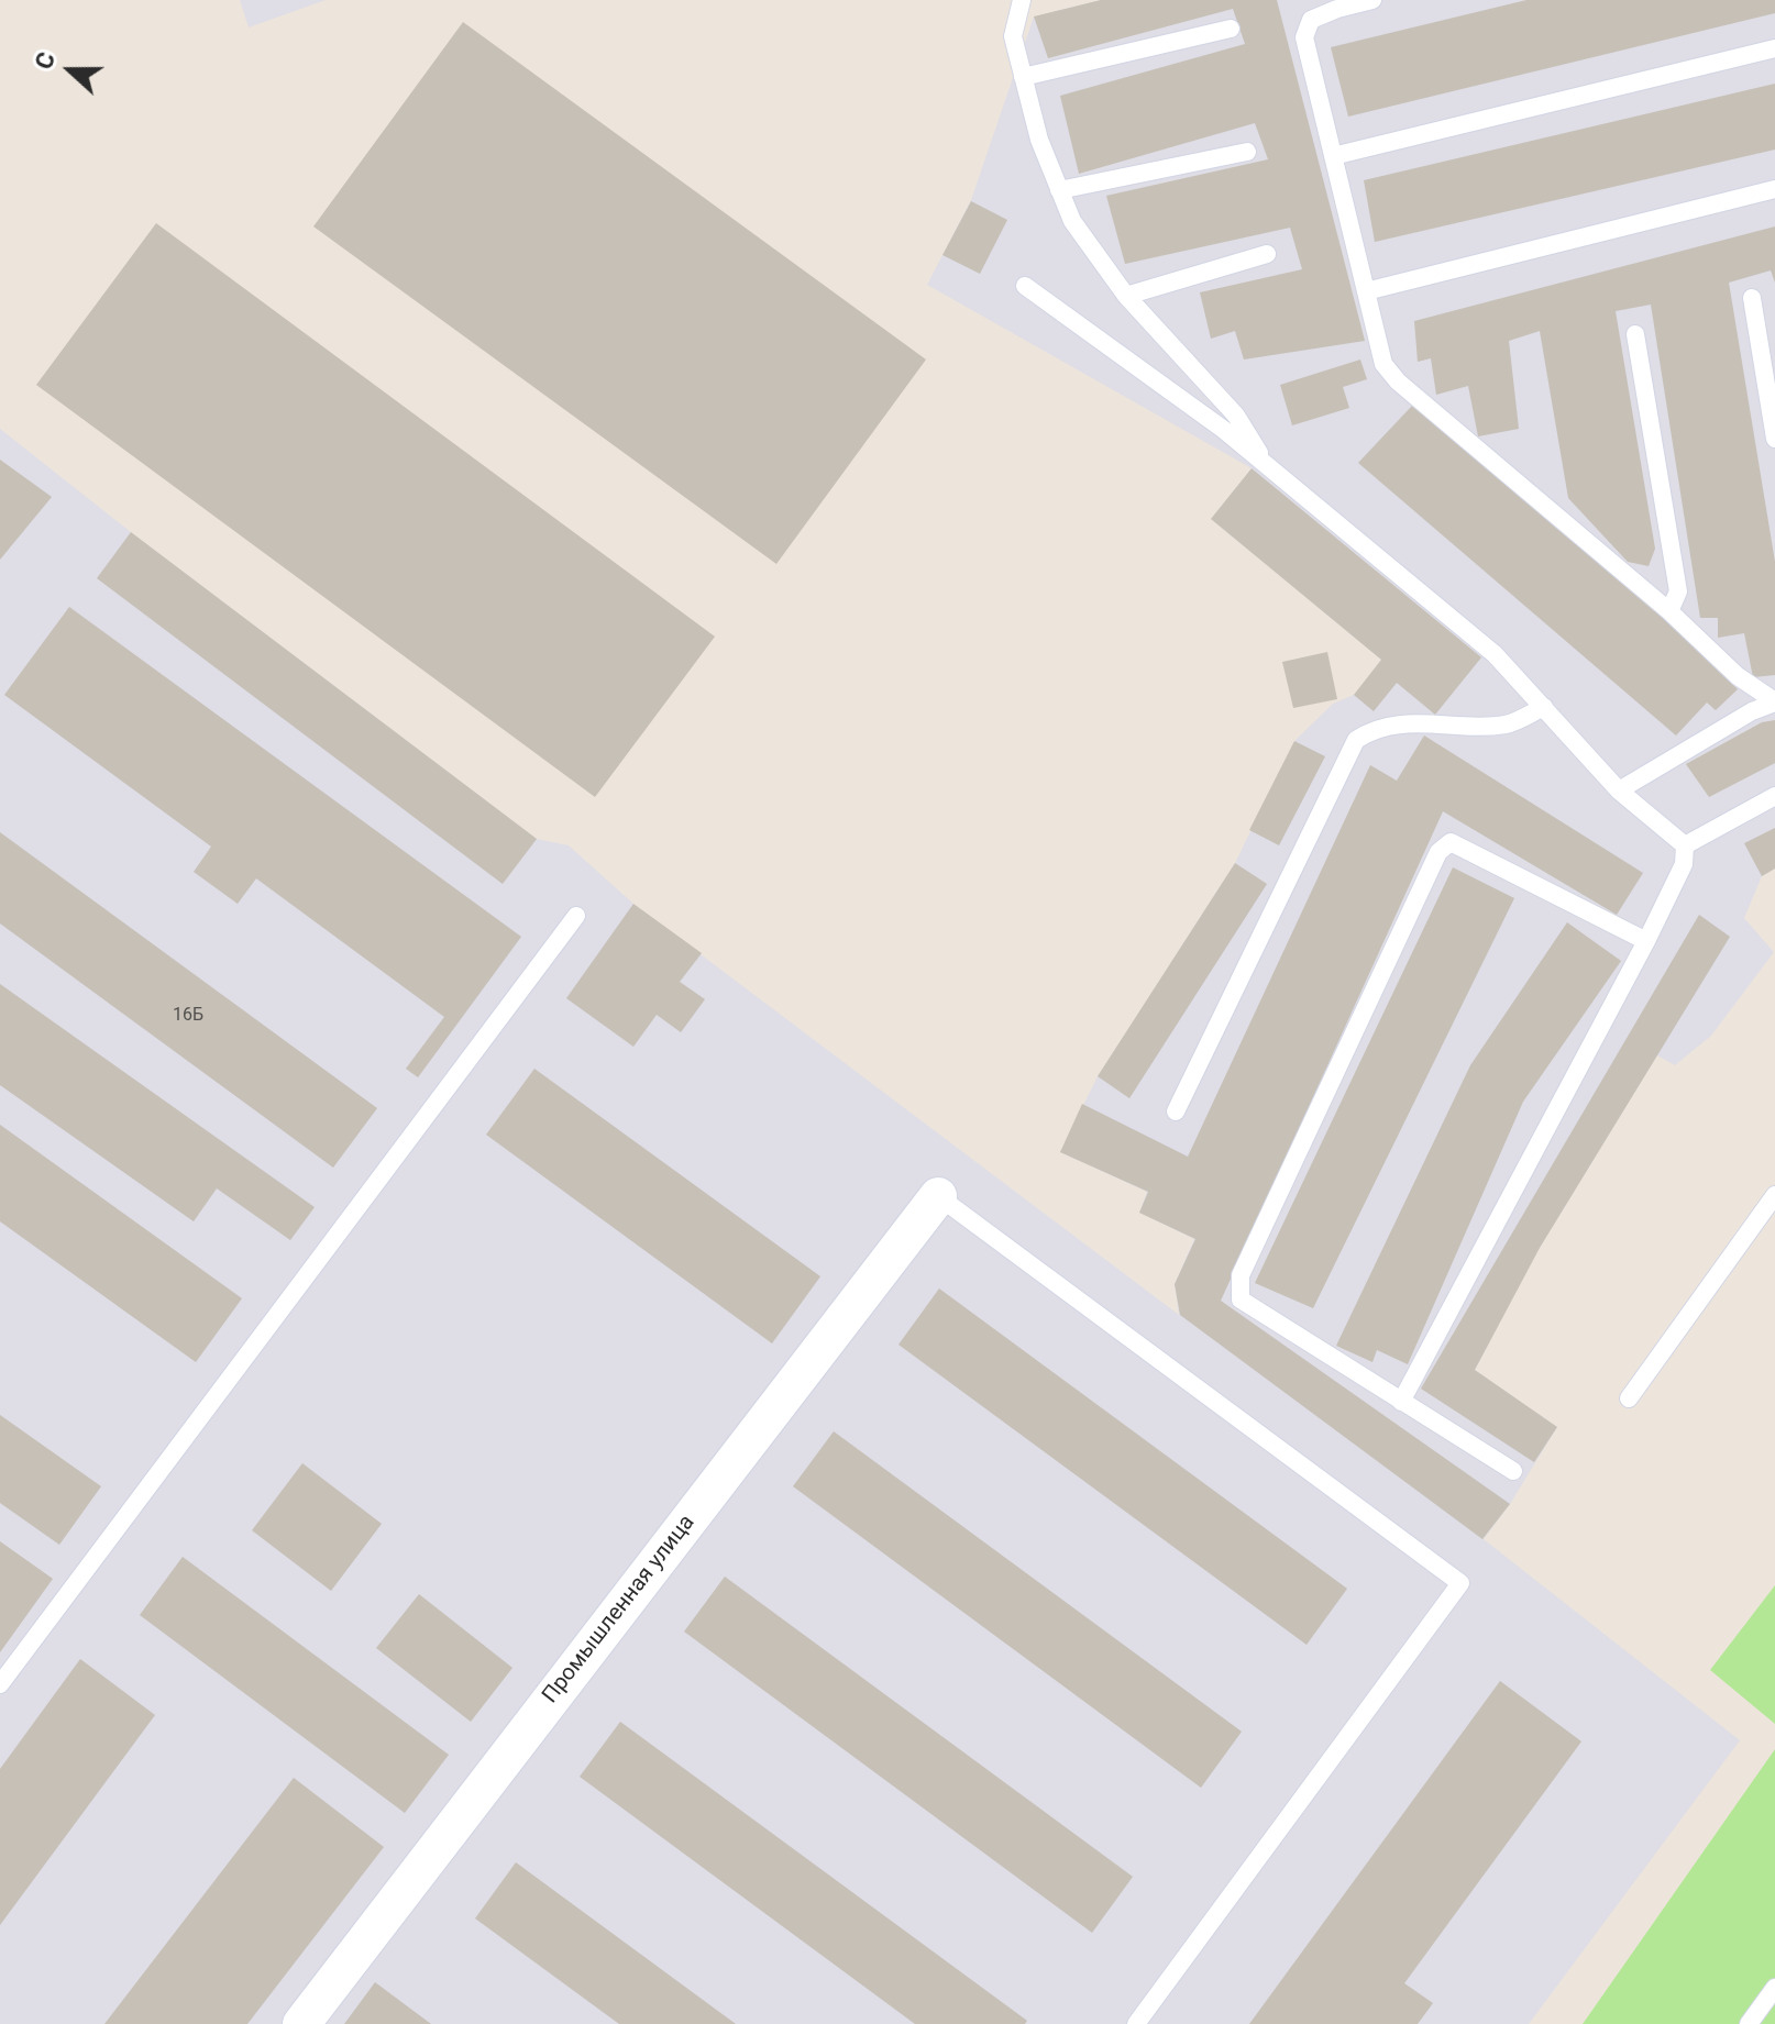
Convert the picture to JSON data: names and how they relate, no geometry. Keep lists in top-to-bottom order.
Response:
{
  "streets": {
    "street": ["Промышленная улица"]
  },
  "house_numbers": ["16Б"],
  "north": "left"
}
